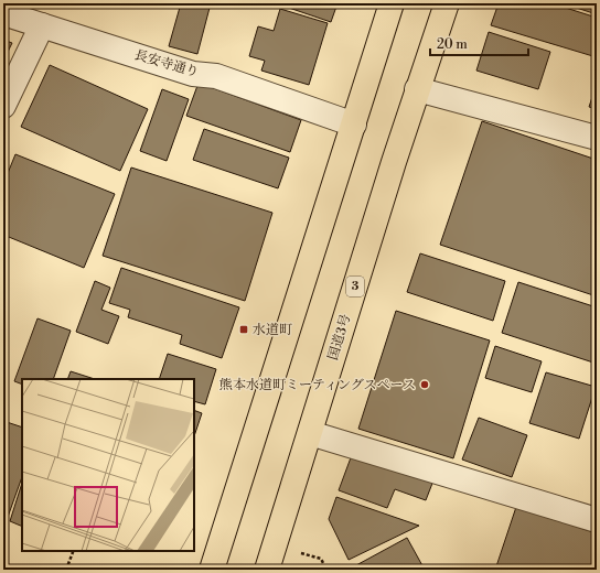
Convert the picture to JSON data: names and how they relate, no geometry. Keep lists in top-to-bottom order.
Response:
{
  "streets": {
    "highway": ["3", "国道3号"],
    "street": ["長安寺通り"]
  },
  "places": {
    "transit": ["水道町"],
    "other": ["熊本水道町ミーティングスペース"]
  },
  "scale_bar": "20 m"
}
